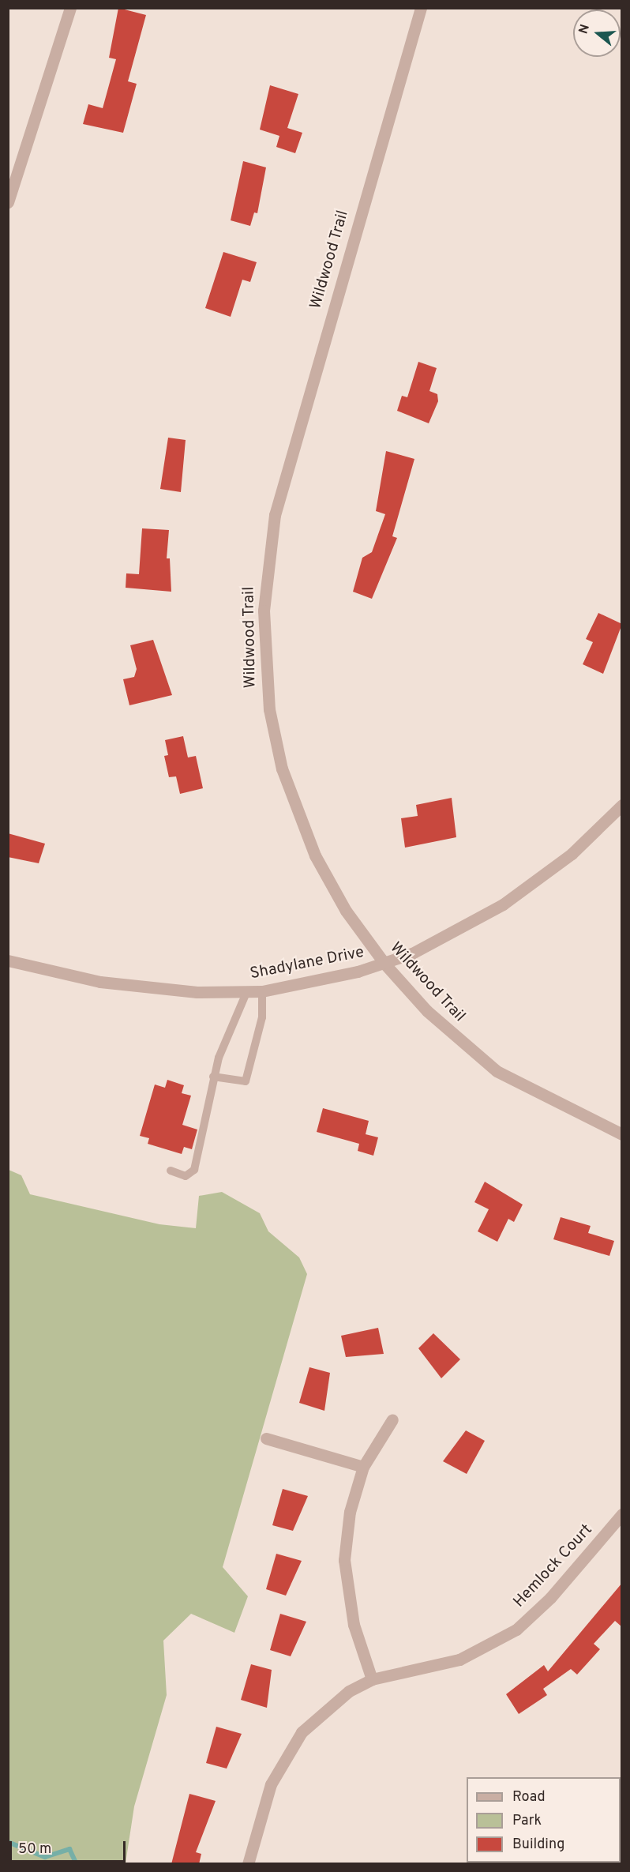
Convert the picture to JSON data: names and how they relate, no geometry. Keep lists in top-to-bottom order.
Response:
{
  "streets": {
    "street": ["Wildwood Trail", "Shadylane Drive", "Hemlock Court"]
  },
  "crossings": [
    ["Wildwood Trail", "Shadylane Drive"]
  ],
  "legend": ["Road", "Park", "Building"],
  "scale_bar": "50 m",
  "north": "left"
}
